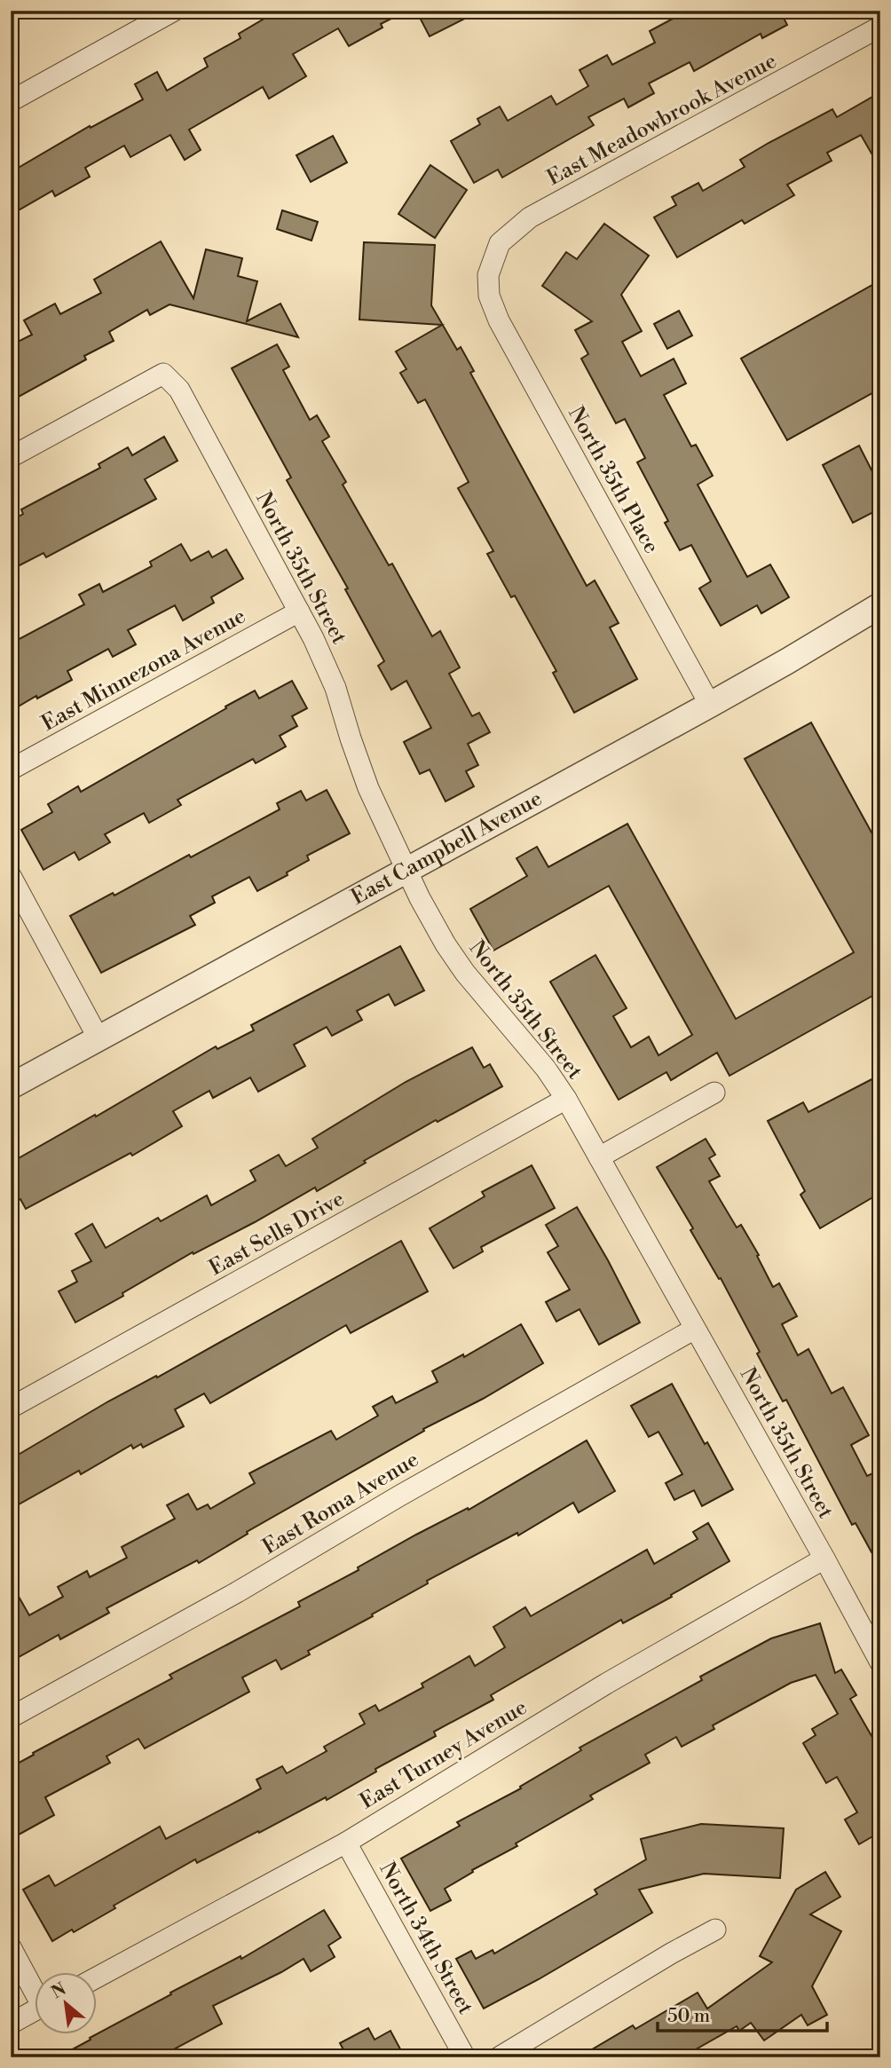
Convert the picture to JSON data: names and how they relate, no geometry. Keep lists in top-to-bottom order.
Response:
{
  "streets": {
    "street": [
      "East Meadowbrook Avenue",
      "North 35th Place",
      "North 35th Street",
      "East Minnezona Avenue",
      "East Campbell Avenue",
      "East Sells Drive",
      "East Roma Avenue",
      "East Turney Avenue",
      "North 34th Street"
    ]
  },
  "crossings": [
    ["East Meadowbrook Avenue", "North 35th Place"],
    ["North 35th Place", "East Campbell Avenue"],
    ["North 35th Street", "East Minnezona Avenue"],
    ["North 35th Street", "East Campbell Avenue"],
    ["North 35th Street", "East Sells Drive"],
    ["North 35th Street", "East Roma Avenue"],
    ["North 35th Street", "East Turney Avenue"],
    ["East Turney Avenue", "North 34th Street"]
  ],
  "scale_bar": "50 m",
  "north": "top left"
}
